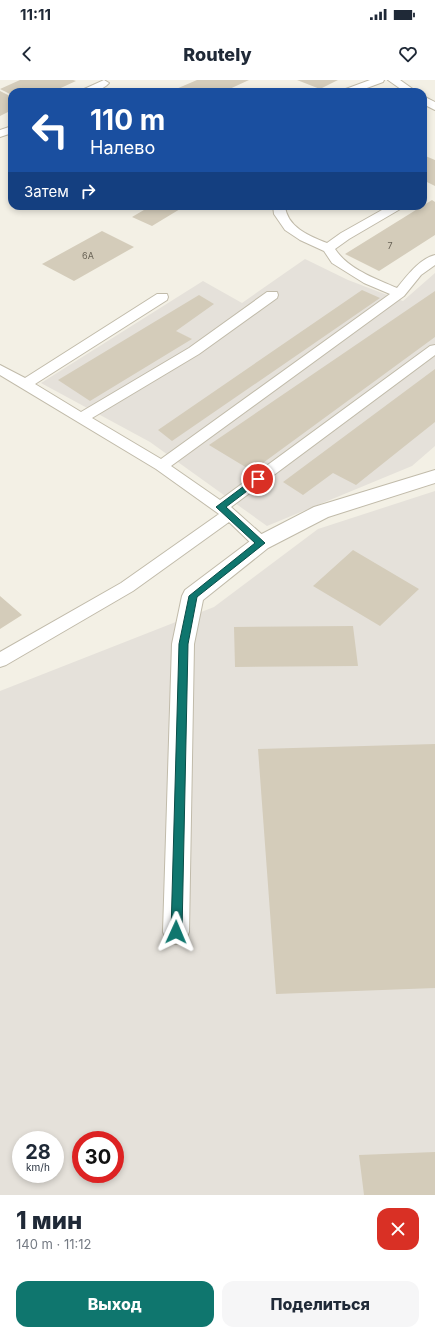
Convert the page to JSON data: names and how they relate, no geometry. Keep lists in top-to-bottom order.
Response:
{
  "house_numbers": ["7", "6А"],
  "page": {
    "status": "11:11",
    "header": "Routely",
    "turn": ["110 m", "Налево"],
    "then": "Затем",
    "speed": "28 km/h",
    "limit": "30",
    "heading": ["1 мин", "140 m · 11:12"],
    "buttons": ["Выход", "Поделиться"]
  }
}
